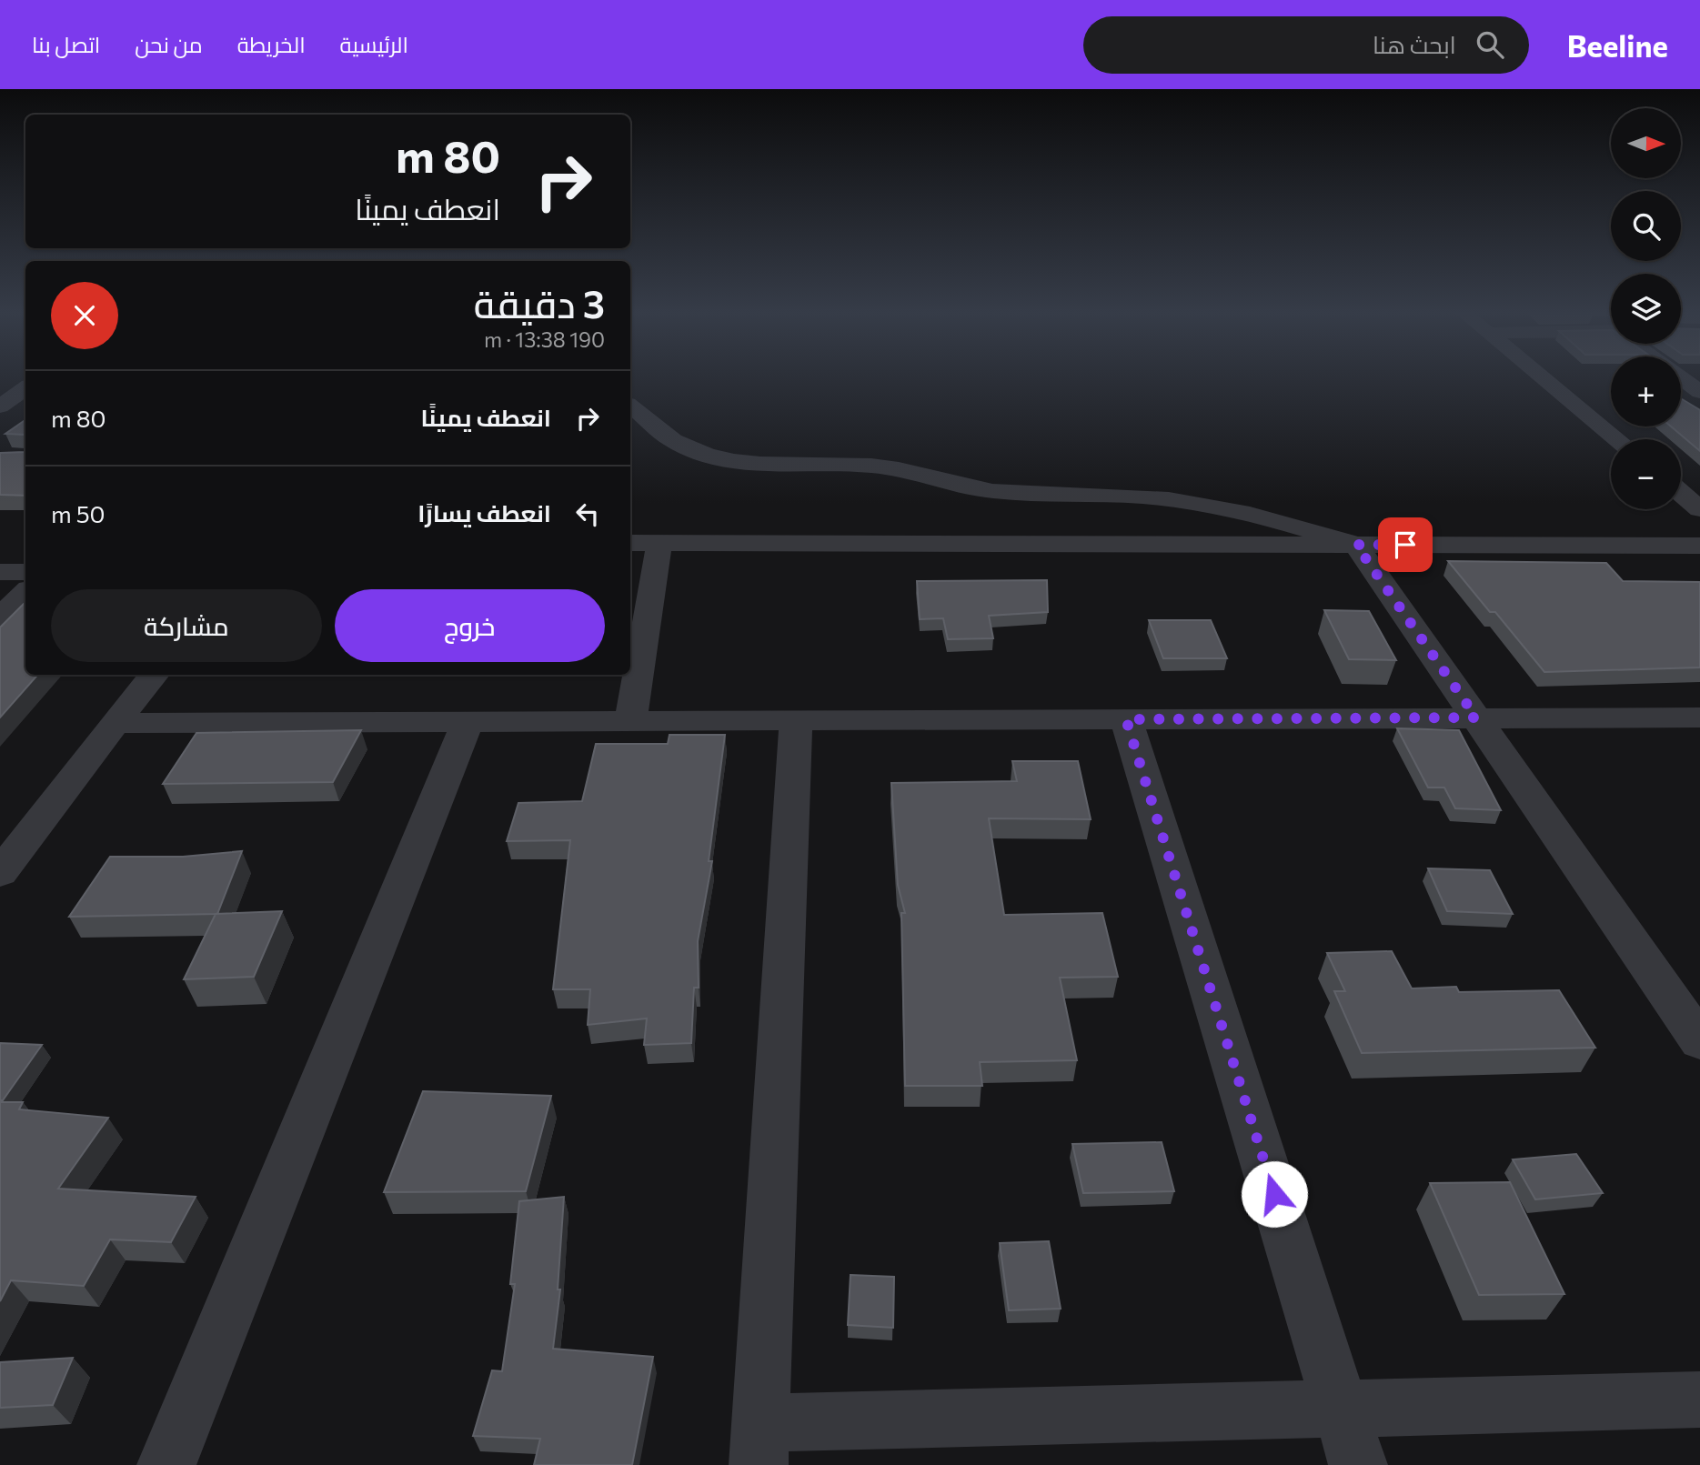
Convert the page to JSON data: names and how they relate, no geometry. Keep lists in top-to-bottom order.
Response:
{
  "north": "right",
  "page": {
    "header": "Beeline",
    "search": "ابحث هنا",
    "nav": [
      "الرئيسية",
      "الخريطة",
      "من نحن",
      "اتصل بنا"
    ],
    "map_buttons": ["+", "−"],
    "turn": ["80 m", "انعطف يمينًا"],
    "heading": ["3 دقيقة", "190 m · 13:38"],
    "list": [
      {
        "name": "انعطف يمينًا",
        "value": "80 m"
      },
      {
        "name": "انعطف يسارًا",
        "value": "50 m"
      }
    ],
    "buttons": ["خروج", "مشاركة"]
  }
}
